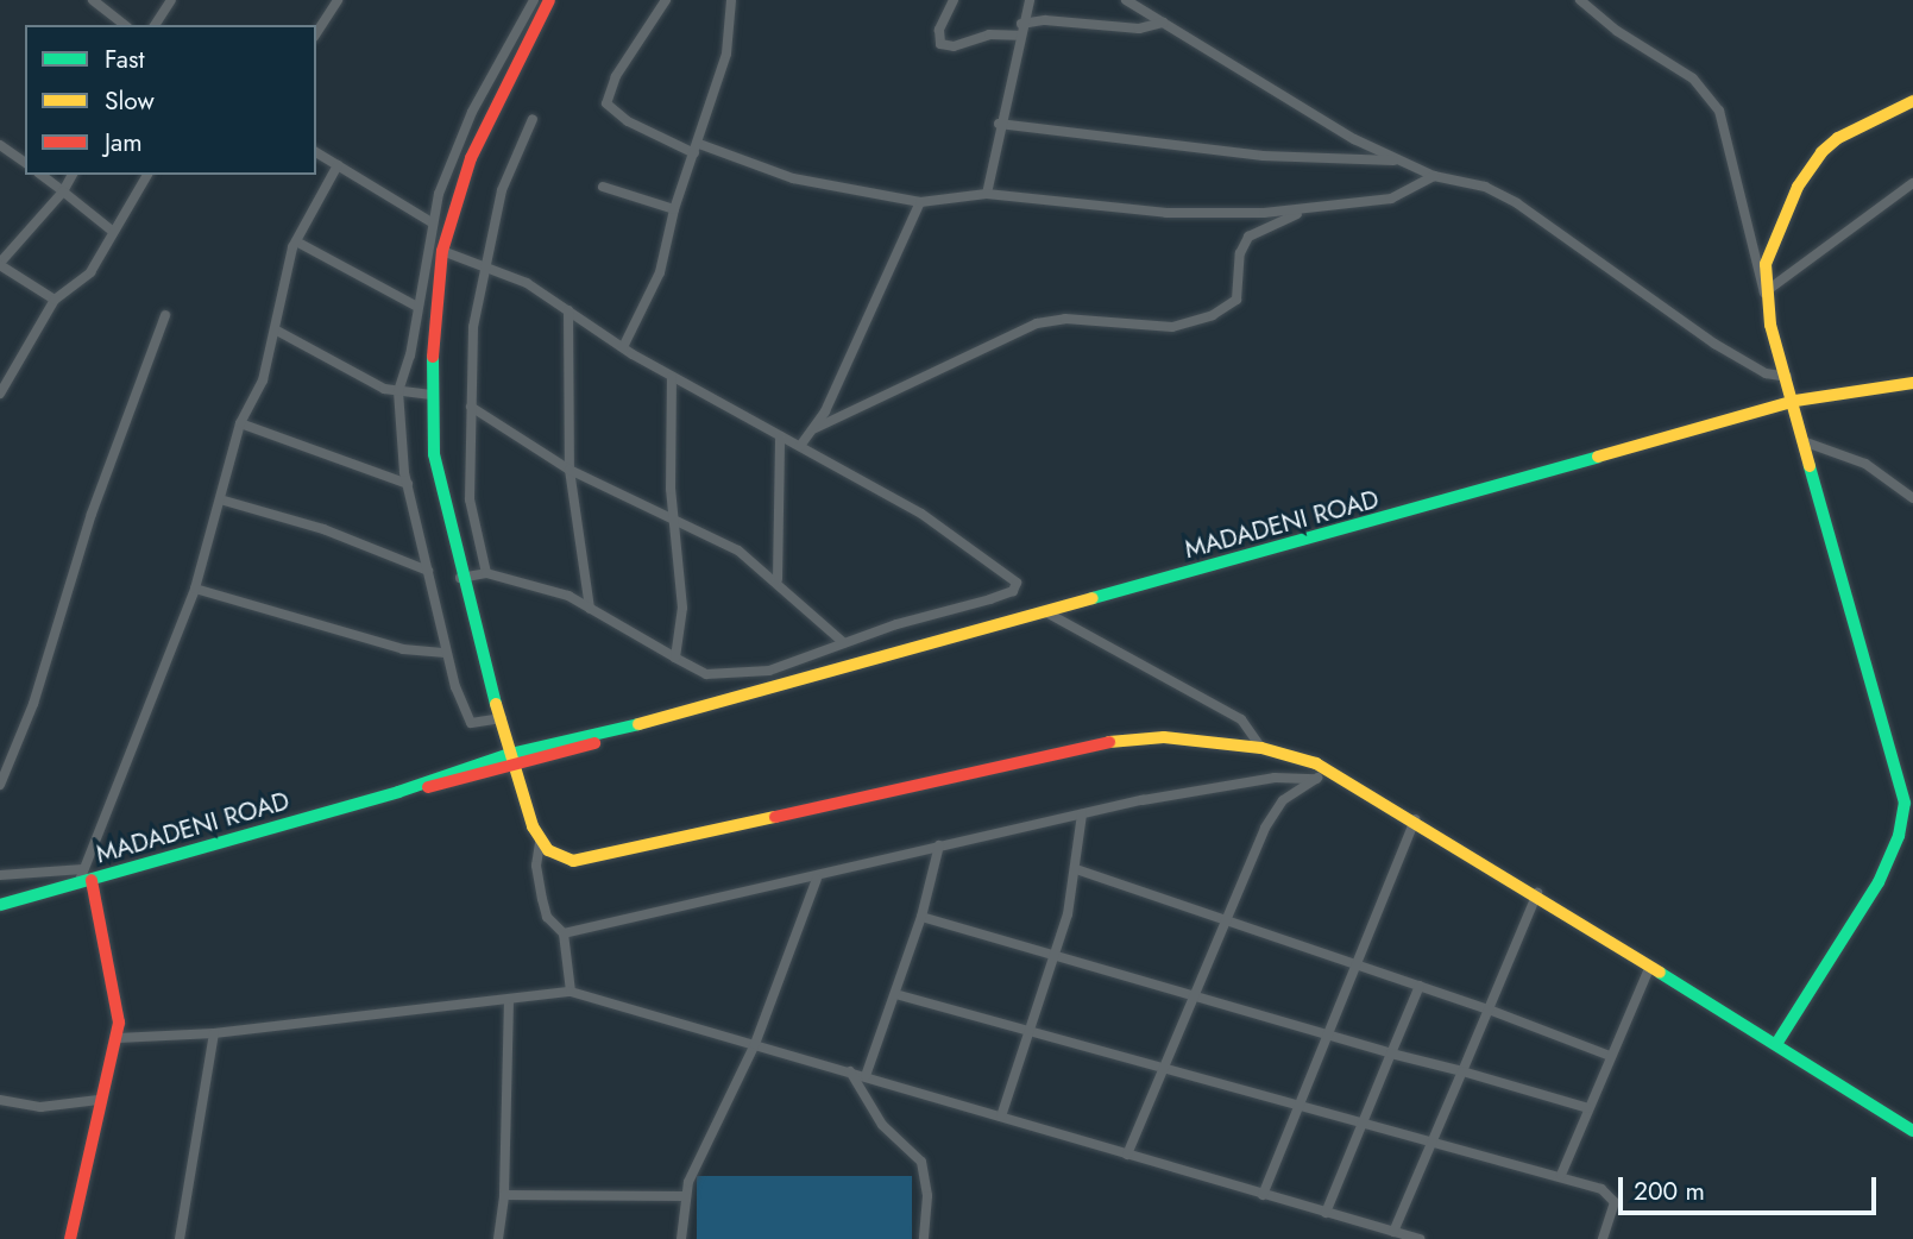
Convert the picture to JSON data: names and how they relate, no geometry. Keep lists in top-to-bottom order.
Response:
{
  "streets": {
    "street": ["MADADENI ROAD"]
  },
  "legend": ["Fast", "Slow", "Jam"],
  "scale_bar": "200 m"
}
